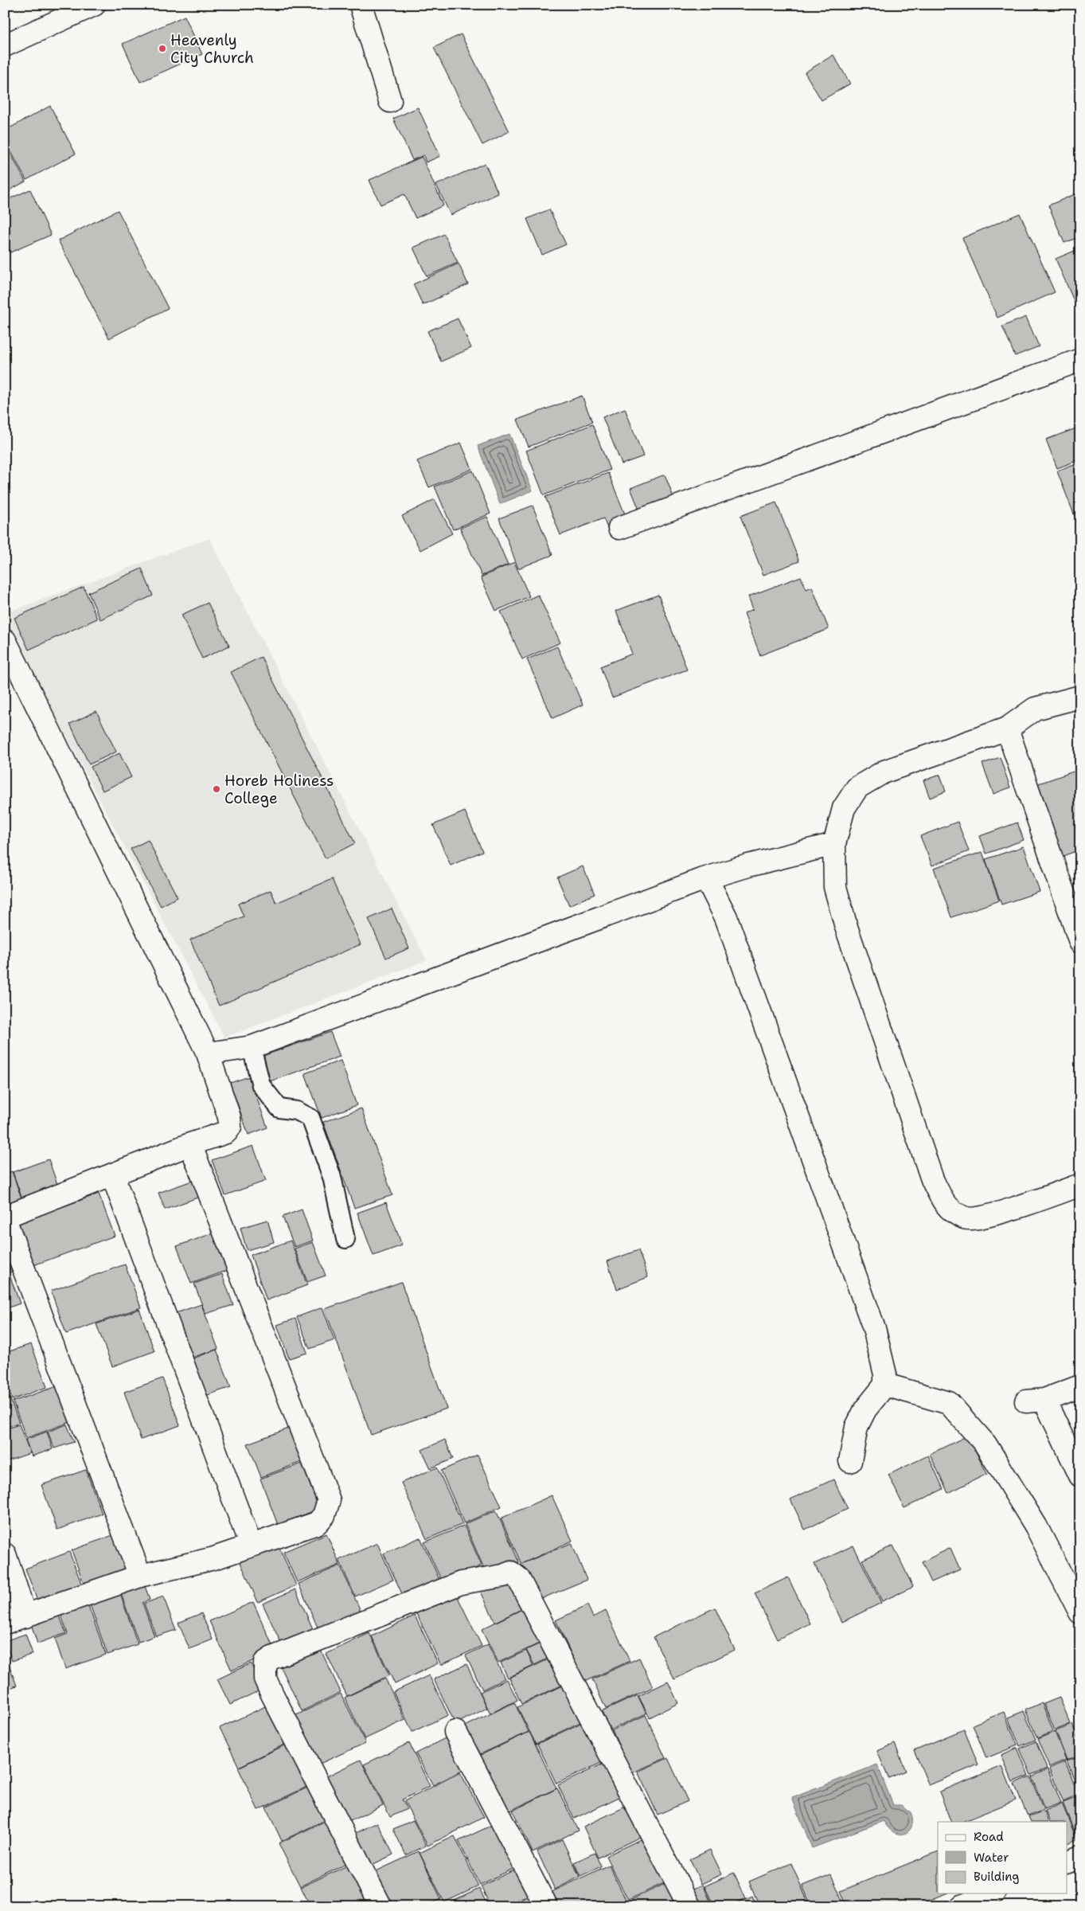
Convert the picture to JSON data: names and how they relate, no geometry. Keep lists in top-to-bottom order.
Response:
{
  "places": ["Heavenly City Church", "Horeb Holiness College"],
  "legend": ["Road", "Water", "Building"]
}
